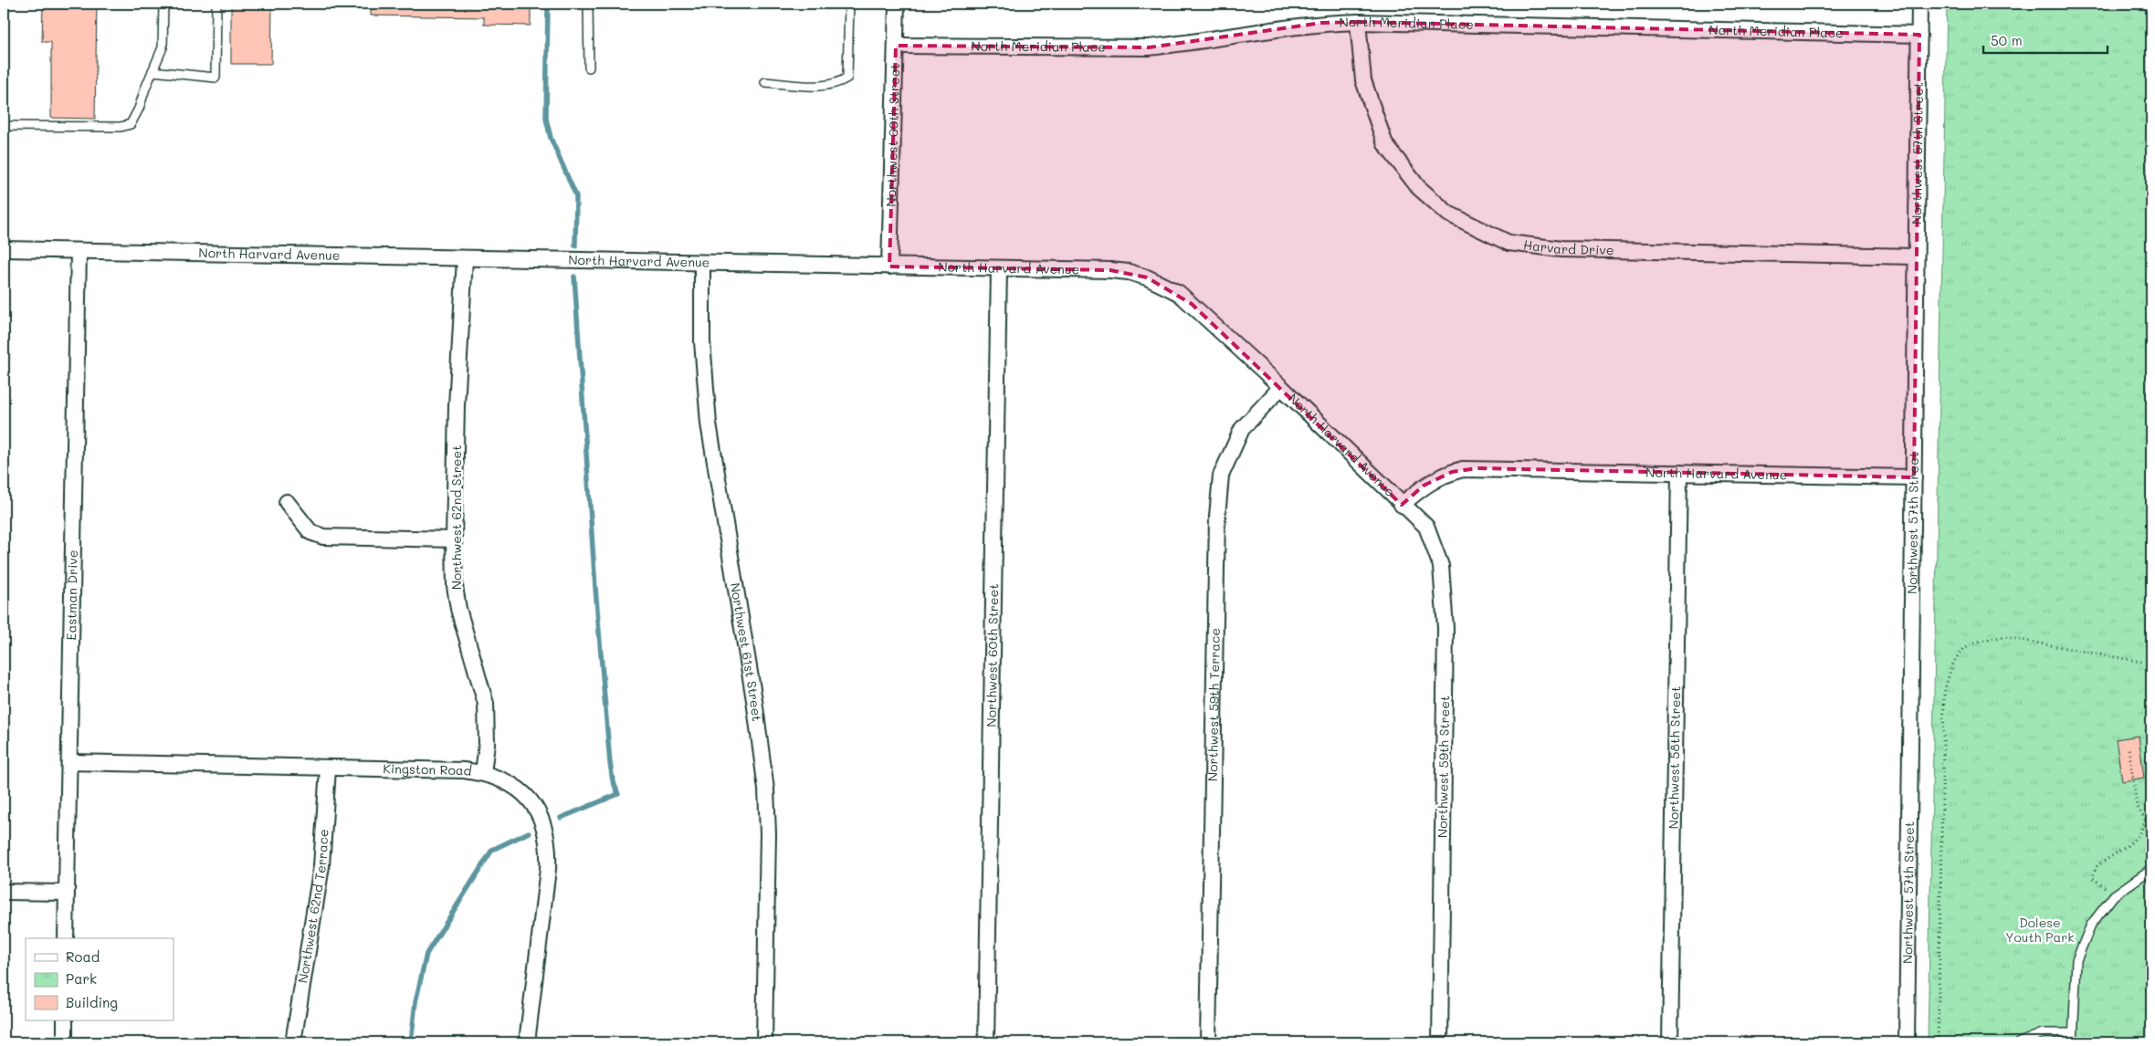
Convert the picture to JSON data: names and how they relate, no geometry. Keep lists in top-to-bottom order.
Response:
{
  "streets": {
    "street": [
      "North Meridian Place",
      "Northwest 60th Street",
      "Northwest 57th Street",
      "Harvard Drive",
      "North Harvard Avenue",
      "Northwest 62nd Street",
      "Eastman Drive",
      "Northwest 61st Street",
      "Northwest 59th Terrace",
      "Northwest 58th Street",
      "Northwest 59th Street",
      "Kingston Road",
      "Northwest 62nd Terrace"
    ]
  },
  "crossings": [
    ["North Meridian Place", "Northwest 60th Street"],
    ["North Meridian Place", "Northwest 57th Street"],
    ["North Meridian Place", "Harvard Drive"],
    ["Northwest 60th Street", "North Harvard Avenue"],
    ["Northwest 57th Street", "Harvard Drive"],
    ["Northwest 57th Street", "North Harvard Avenue"],
    ["North Harvard Avenue", "Northwest 62nd Street"],
    ["North Harvard Avenue", "Eastman Drive"],
    ["North Harvard Avenue", "Northwest 61st Street"],
    ["North Harvard Avenue", "Northwest 59th Terrace"],
    ["North Harvard Avenue", "Northwest 58th Street"],
    ["North Harvard Avenue", "Northwest 59th Street"],
    ["Northwest 62nd Street", "Kingston Road"],
    ["Eastman Drive", "Kingston Road"],
    ["Kingston Road", "Northwest 62nd Terrace"]
  ],
  "parks": ["Dolese Youth Park"],
  "legend": ["Road", "Park", "Building"],
  "scale_bar": "50 m"
}
